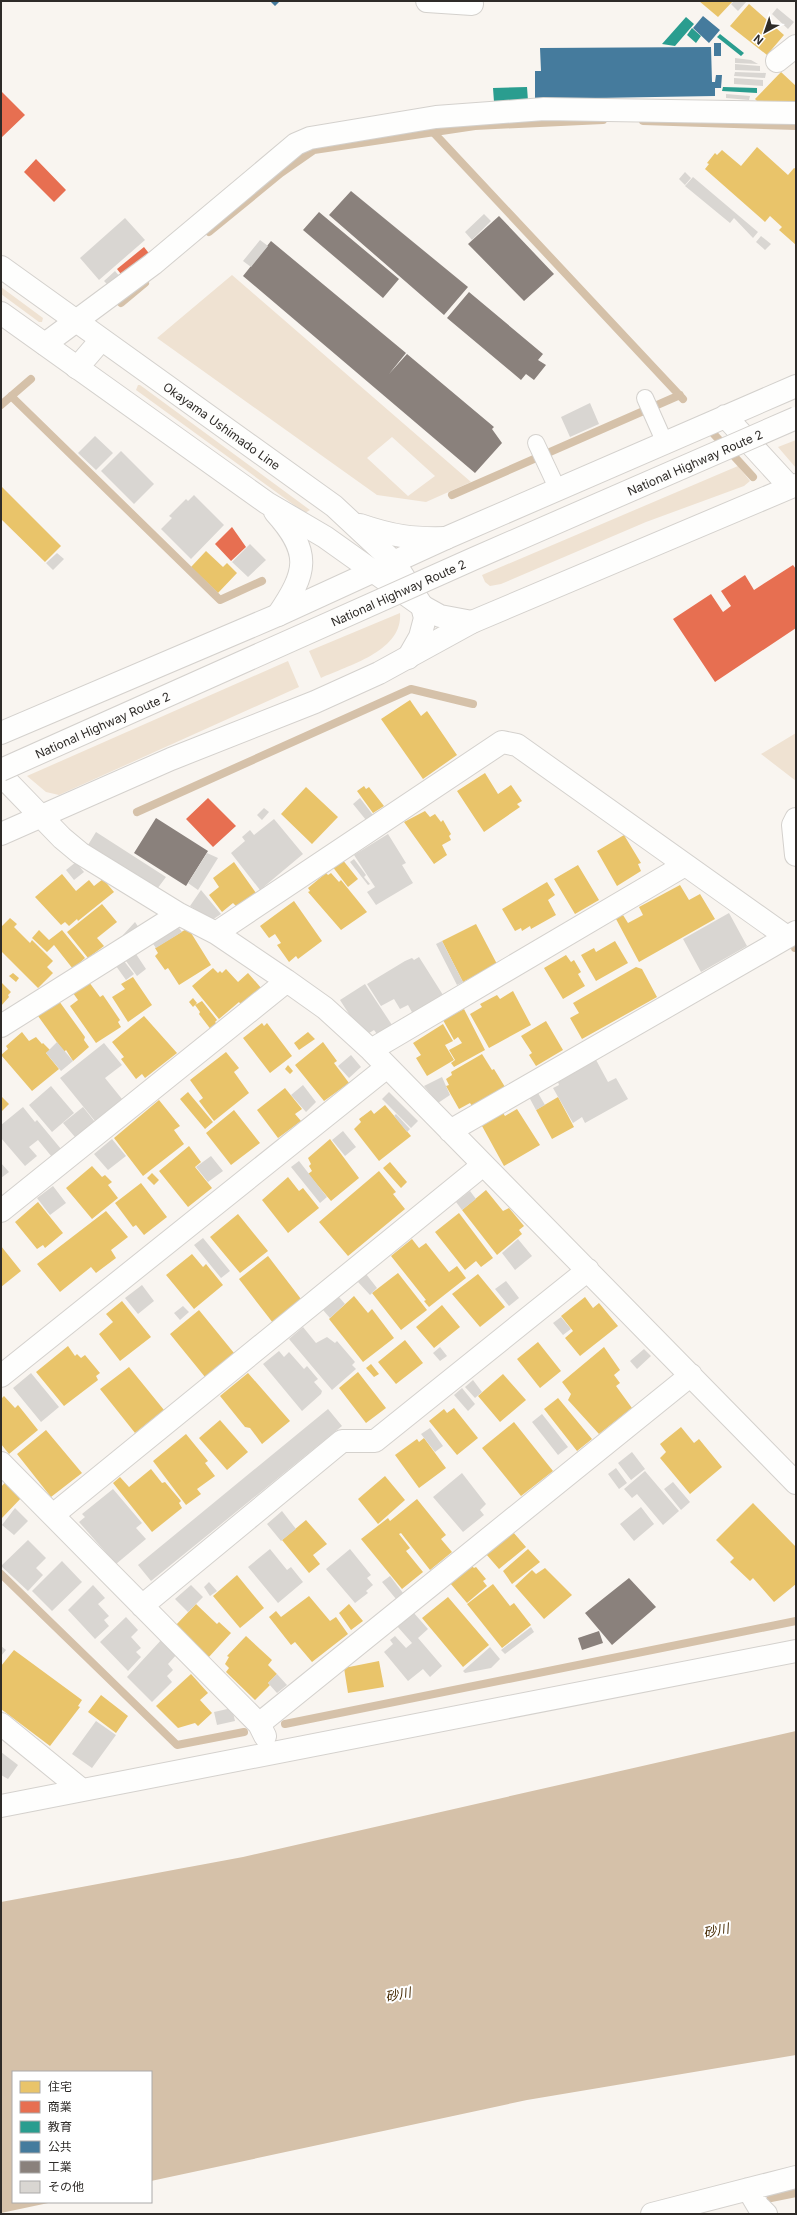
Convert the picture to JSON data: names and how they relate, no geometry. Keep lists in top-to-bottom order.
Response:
{
  "streets": {
    "main road": ["Okayama Ushimado Line", "National Highway Route 2"]
  },
  "water": ["砂川"],
  "legend": [
    "住宅",
    "商業",
    "教育",
    "公共",
    "工業",
    "その他"
  ],
  "north": "bottom left"
}
